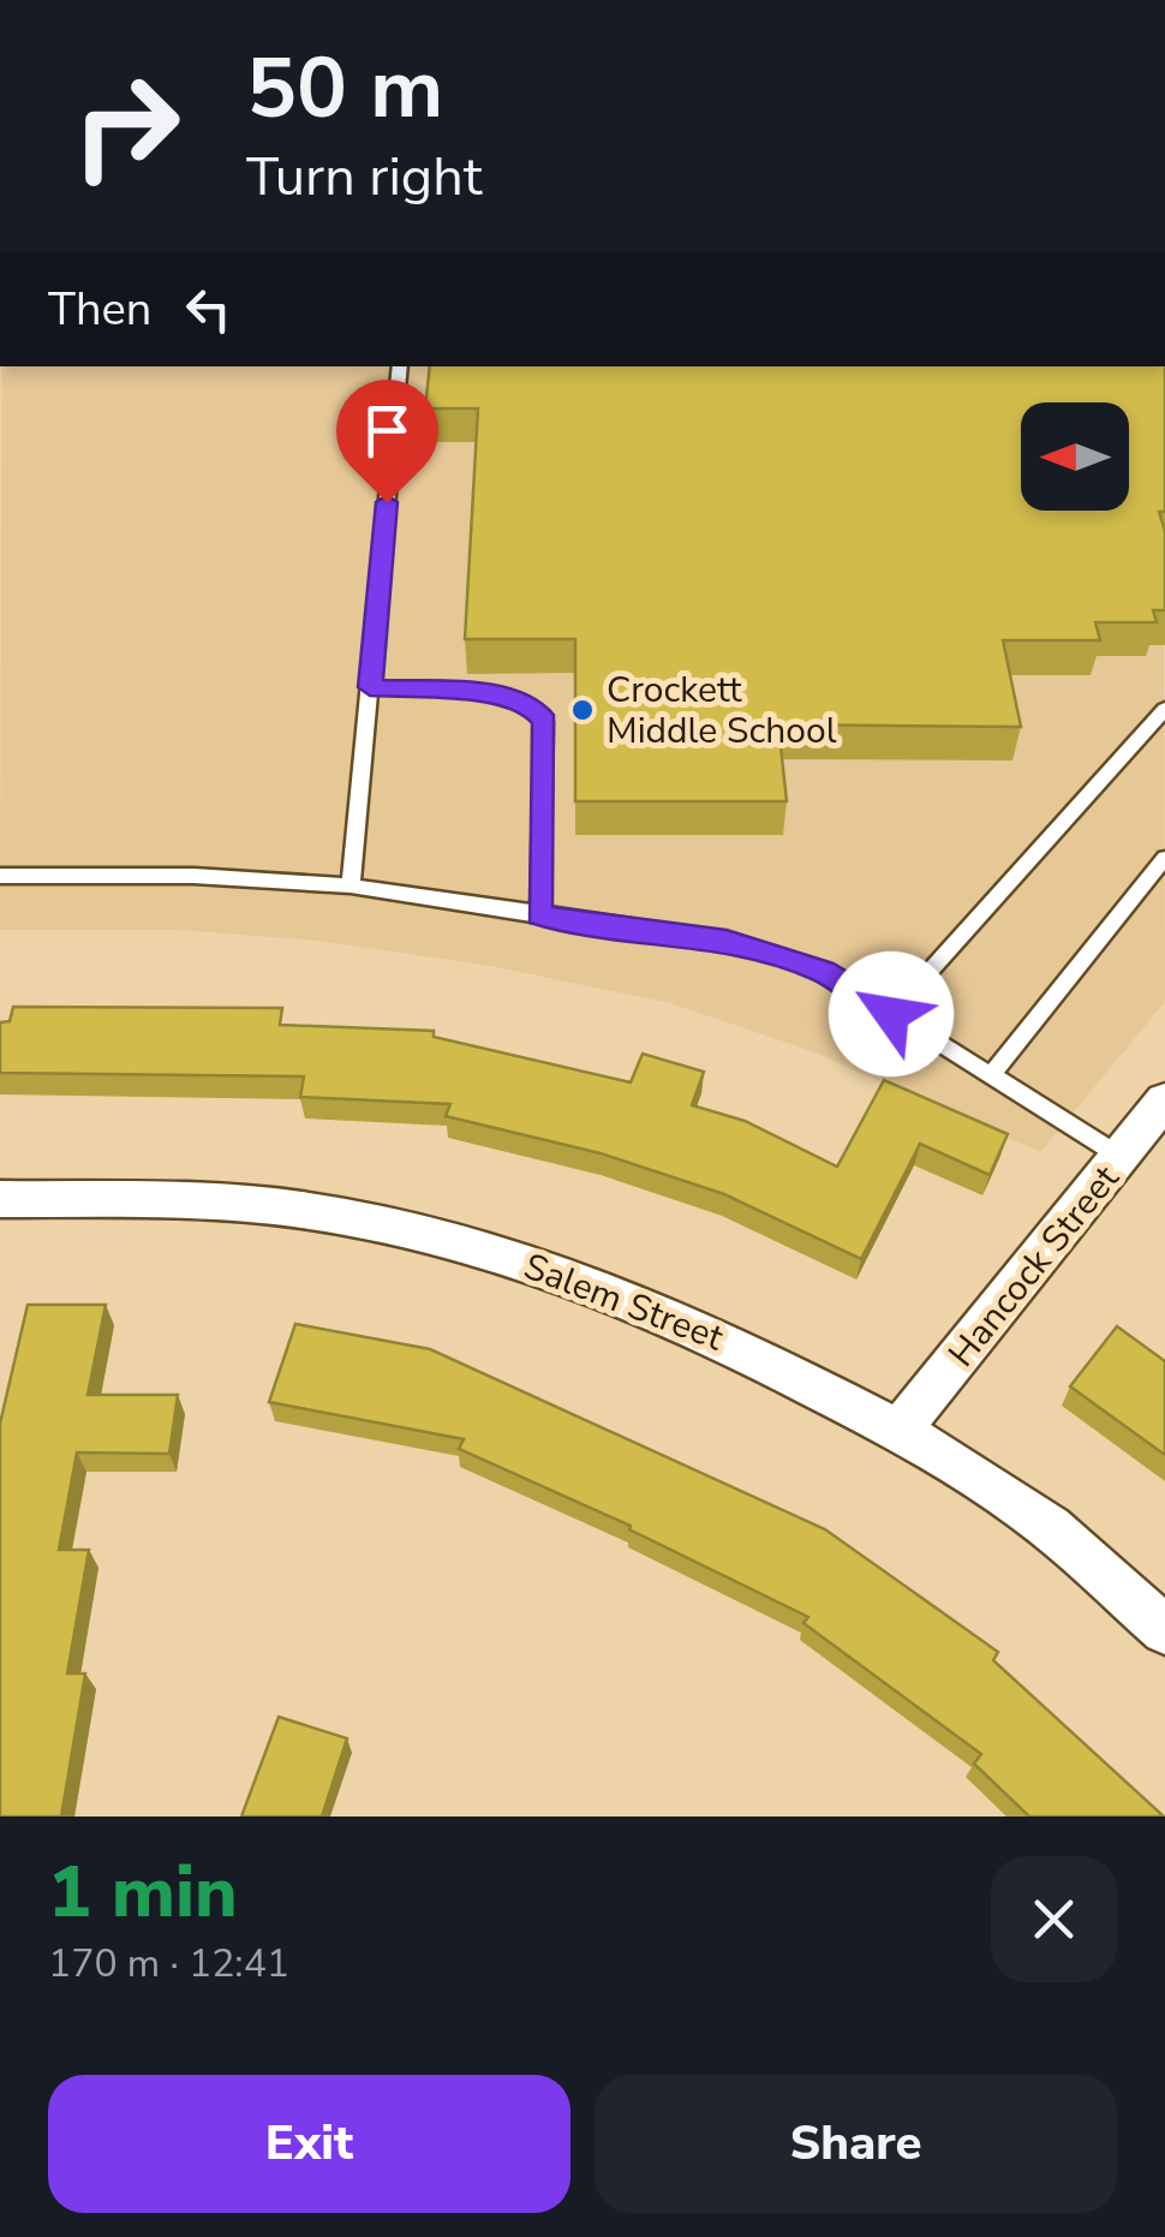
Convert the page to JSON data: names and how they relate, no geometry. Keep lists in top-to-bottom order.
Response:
{
  "streets": {
    "street": ["Hancock Street", "Salem Street"]
  },
  "crossings": [
    ["Hancock Street", "Salem Street"]
  ],
  "places": ["Crockett Middle School"],
  "north": "left",
  "page": {
    "turn": ["50 m", "Turn right"],
    "then": "Then",
    "heading": ["1 min", "170 m · 12:41"],
    "buttons": ["Exit", "Share"]
  }
}
